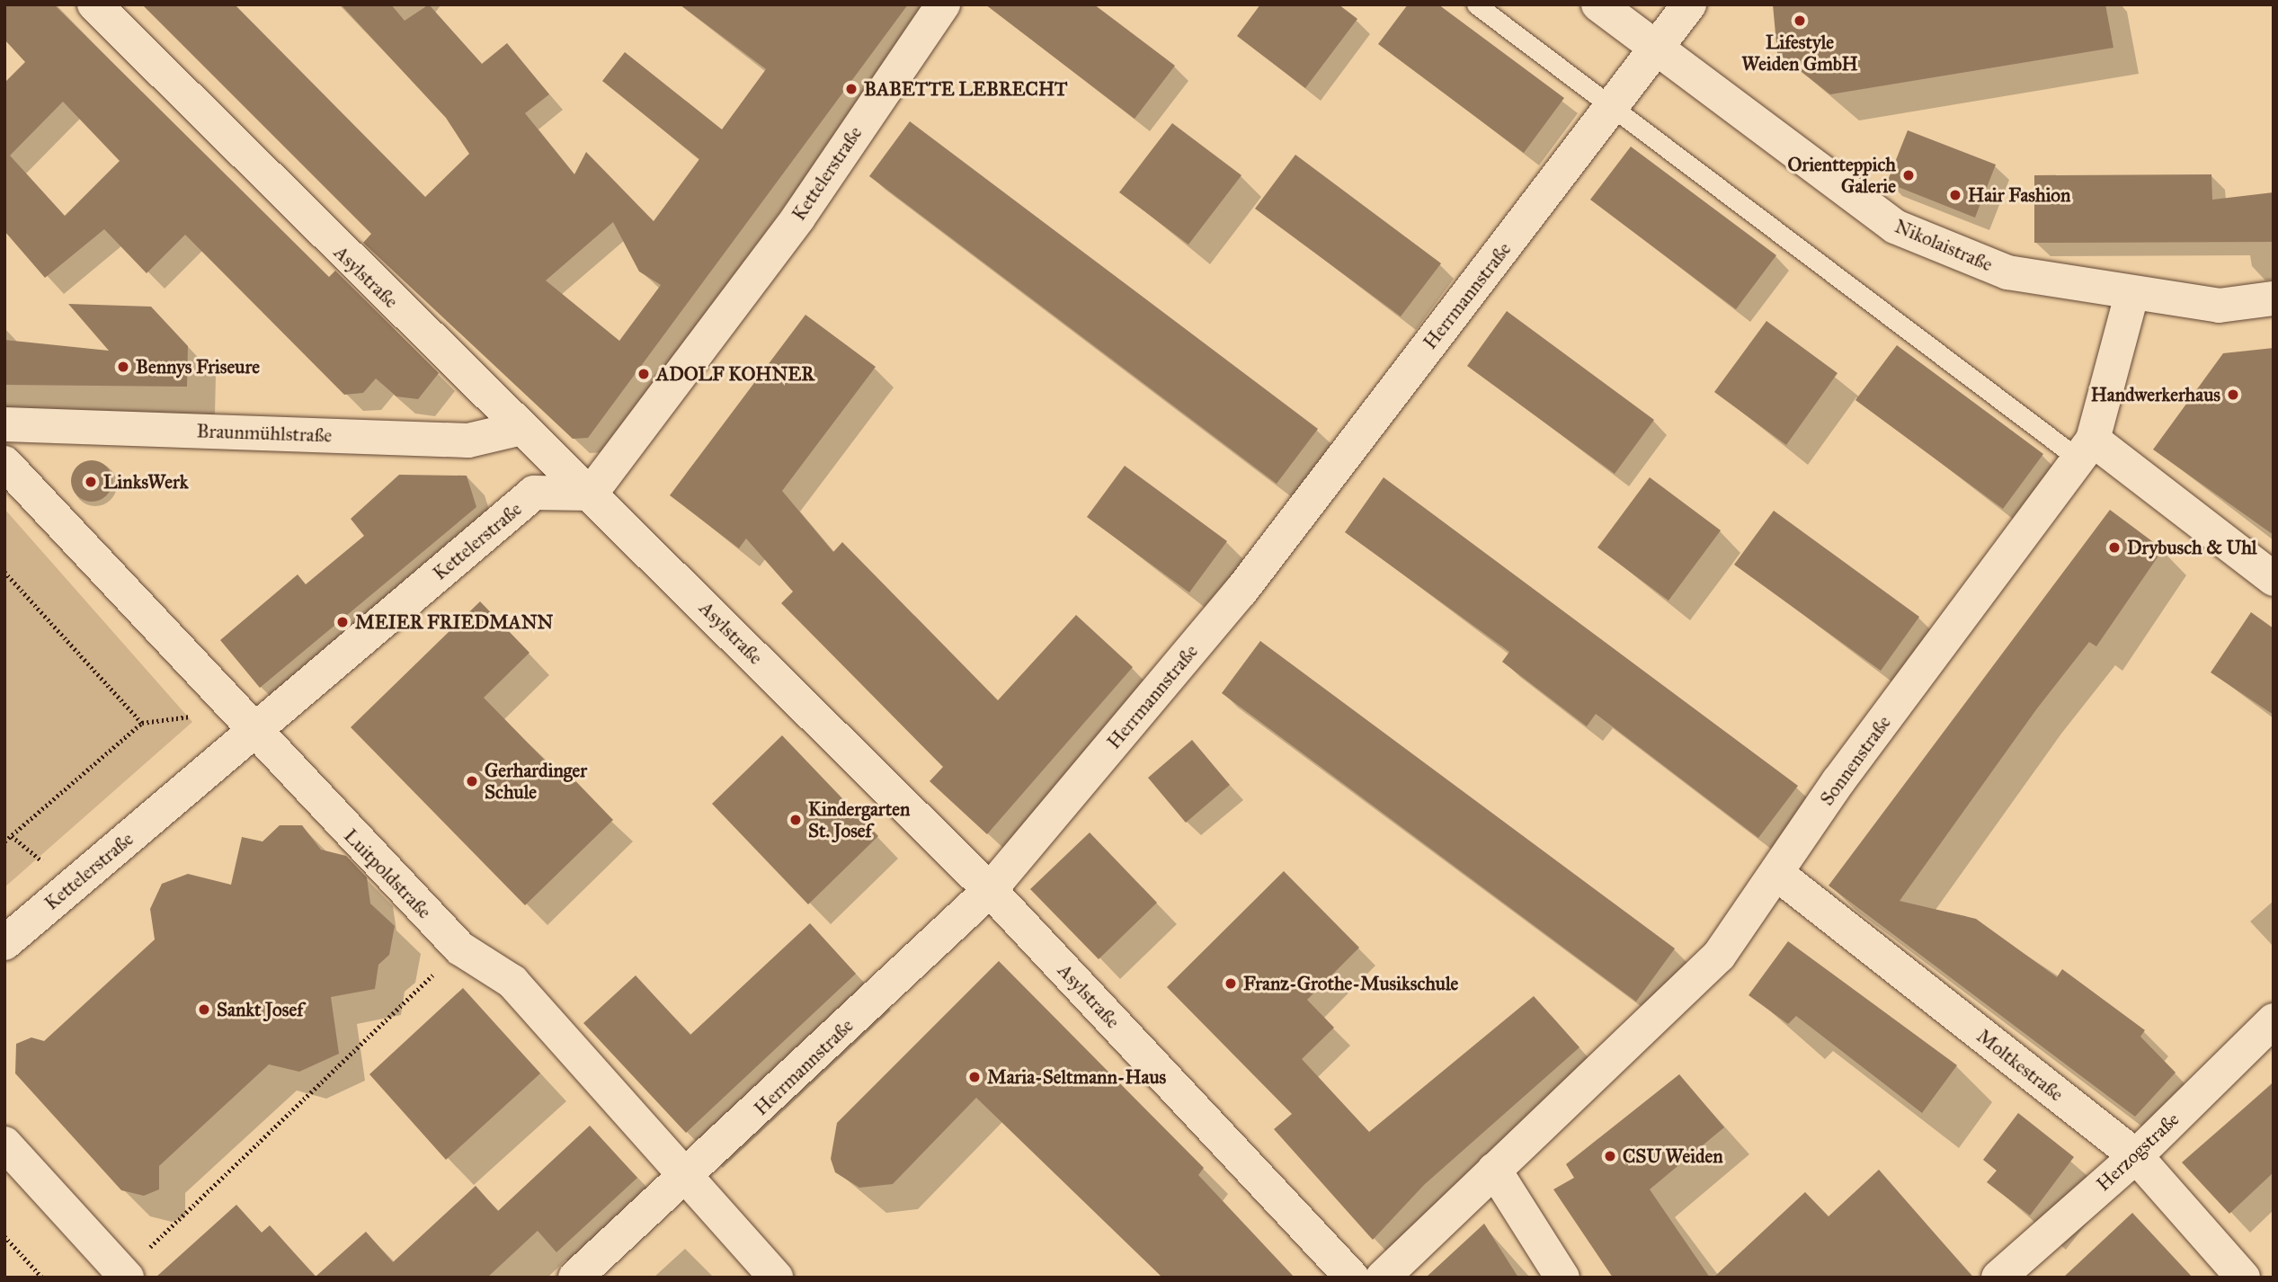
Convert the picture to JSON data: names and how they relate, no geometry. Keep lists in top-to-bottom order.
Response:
{
  "streets": {
    "street": [
      "Kettelerstraße",
      "Nikolaistraße",
      "Asylstraße",
      "Herrmannstraße",
      "Braunmühlstraße",
      "Sonnenstraße",
      "Luitpoldstraße",
      "Moltkestraße",
      "Herzogstraße"
    ]
  },
  "crossings": [
    ["Kettelerstraße", "Asylstraße"],
    ["Kettelerstraße", "Luitpoldstraße"],
    ["Nikolaistraße", "Herrmannstraße"],
    ["Nikolaistraße", "Sonnenstraße"],
    ["Asylstraße", "Herrmannstraße"],
    ["Asylstraße", "Braunmühlstraße"],
    ["Herrmannstraße", "Luitpoldstraße"],
    ["Sonnenstraße", "Moltkestraße"],
    ["Moltkestraße", "Herzogstraße"]
  ],
  "places": [
    "Lifestyle Weiden GmbH",
    "BABETTE LEBRECHT",
    "Orientteppich Galerie",
    "Hair Fashion",
    "Bennys Friseure",
    "ADOLF KOHNER",
    "Handwerkerhaus",
    "LinksWerk",
    "Drybusch & Uhl",
    "MEIER FRIEDMANN",
    "Gerhardinger Schule",
    "Kindergarten St. Josef",
    "Franz-Grothe-Musikschule",
    "Sankt Josef",
    "Maria-Seltmann-Haus",
    "CSU Weiden"
  ]
}
